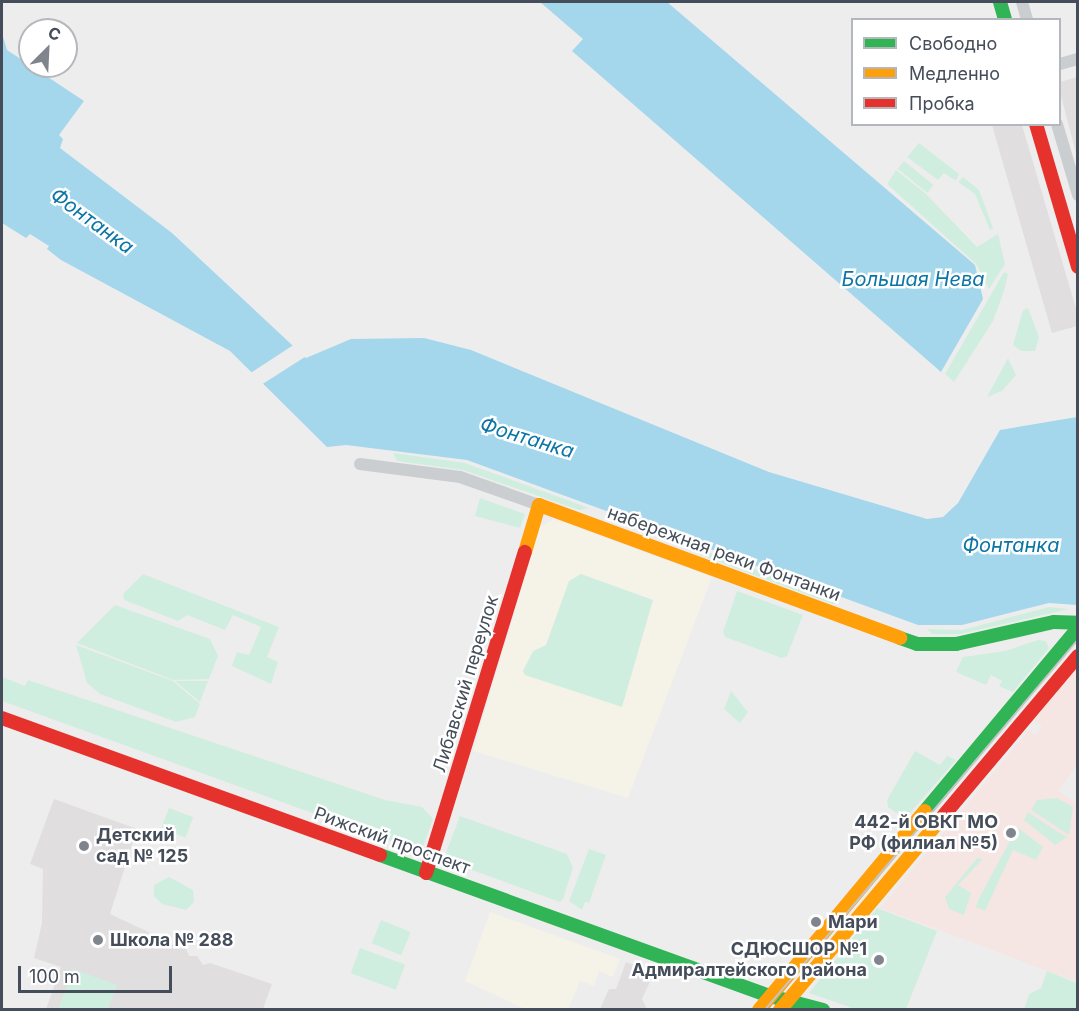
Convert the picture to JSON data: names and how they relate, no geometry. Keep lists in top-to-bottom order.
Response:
{
  "streets": {
    "street": ["набережная реки Фонтанки", "Либавский переулок", "Рижский проспект"]
  },
  "crossings": [
    ["набережная реки Фонтанки", "Либавский переулок"],
    ["Либавский переулок", "Рижский проспект"]
  ],
  "water": ["Фонтанка", "Большая Нева"],
  "places": [
    "442-й ОВКГ МО РФ (филиал №5)",
    "Детский сад № 125",
    "Мари",
    "Школа № 288",
    "СДЮСШОР №1 Адмиралтейского района"
  ],
  "legend": ["Свободно", "Медленно", "Пробка"],
  "scale_bar": "100 m",
  "north": "top right"
}
